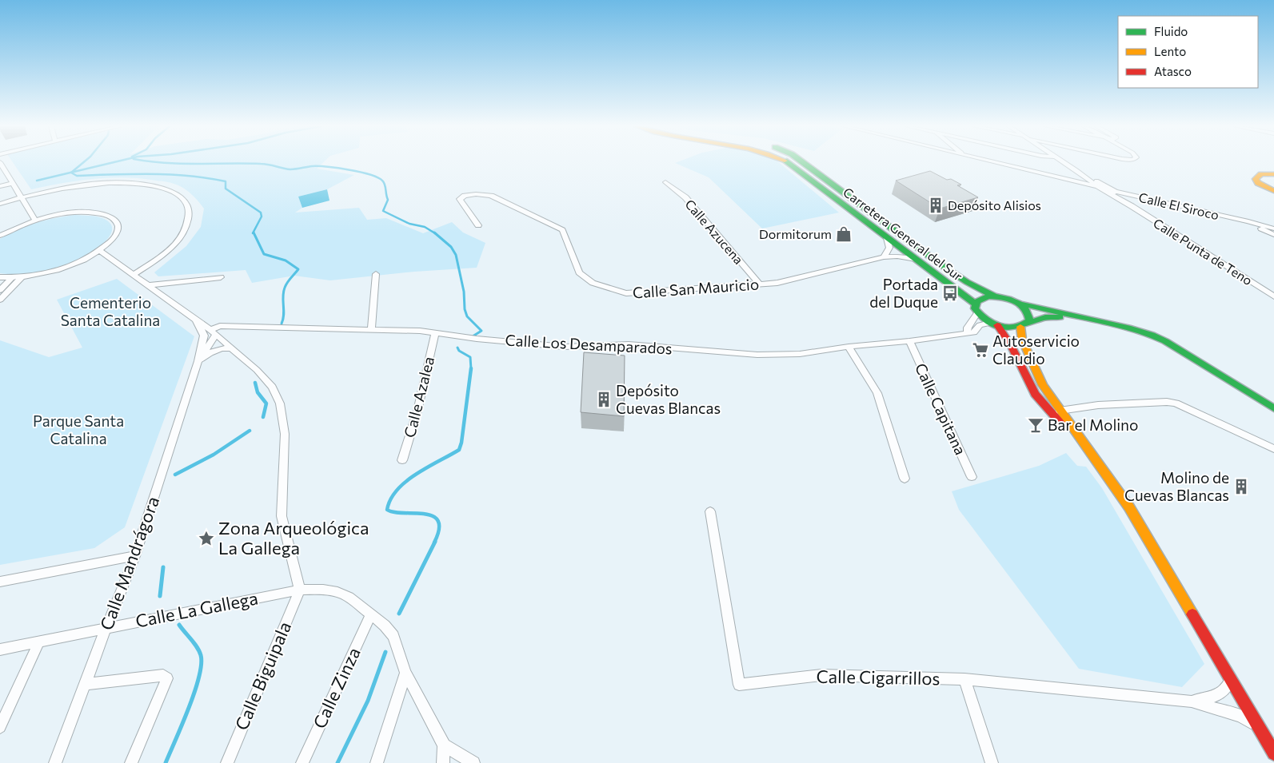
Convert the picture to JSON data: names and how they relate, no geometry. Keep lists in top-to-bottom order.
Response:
{
  "streets": {
    "main road": ["Carretera General del Sur"],
    "street": [
      "Calle El Siroco",
      "Calle Azucena",
      "Calle Punta de Teno",
      "Calle San Mauricio",
      "Calle Los Desamparados",
      "Calle Azalea",
      "Calle Capitana",
      "Calle Mandrágora",
      "Calle La Gallega",
      "Calle Biguipala",
      "Calle Cigarrillos",
      "Calle Zinza"
    ]
  },
  "crossings": [
    ["Calle El Siroco", "Calle Punta de Teno"],
    ["Calle Azucena", "Calle San Mauricio"],
    ["Carretera General del Sur", "Calle San Mauricio"],
    ["Calle Los Desamparados", "Calle Azalea"],
    ["Calle Los Desamparados", "Calle Capitana"],
    ["Calle Los Desamparados", "Calle Mandrágora"],
    ["Calle Mandrágora", "Calle La Gallega"],
    ["Calle La Gallega", "Calle Biguipala"],
    ["Calle La Gallega", "Calle Zinza"]
  ],
  "parks": ["Cementerio Santa Catalina", "Parque Santa Catalina"],
  "places": {
    "building": ["Depósito Alisios", "Depósito Cuevas Blancas", "Molino de Cuevas Blancas"],
    "shop": ["Dormitorum"],
    "bus stop": ["Portada del Duque"],
    "supermarket": ["Autoservicio Claudio"],
    "bar": ["Bar el Molino"],
    "place": ["Zona Arqueológica La Gallega"]
  },
  "legend": ["Fluido", "Lento", "Atasco"]
}
